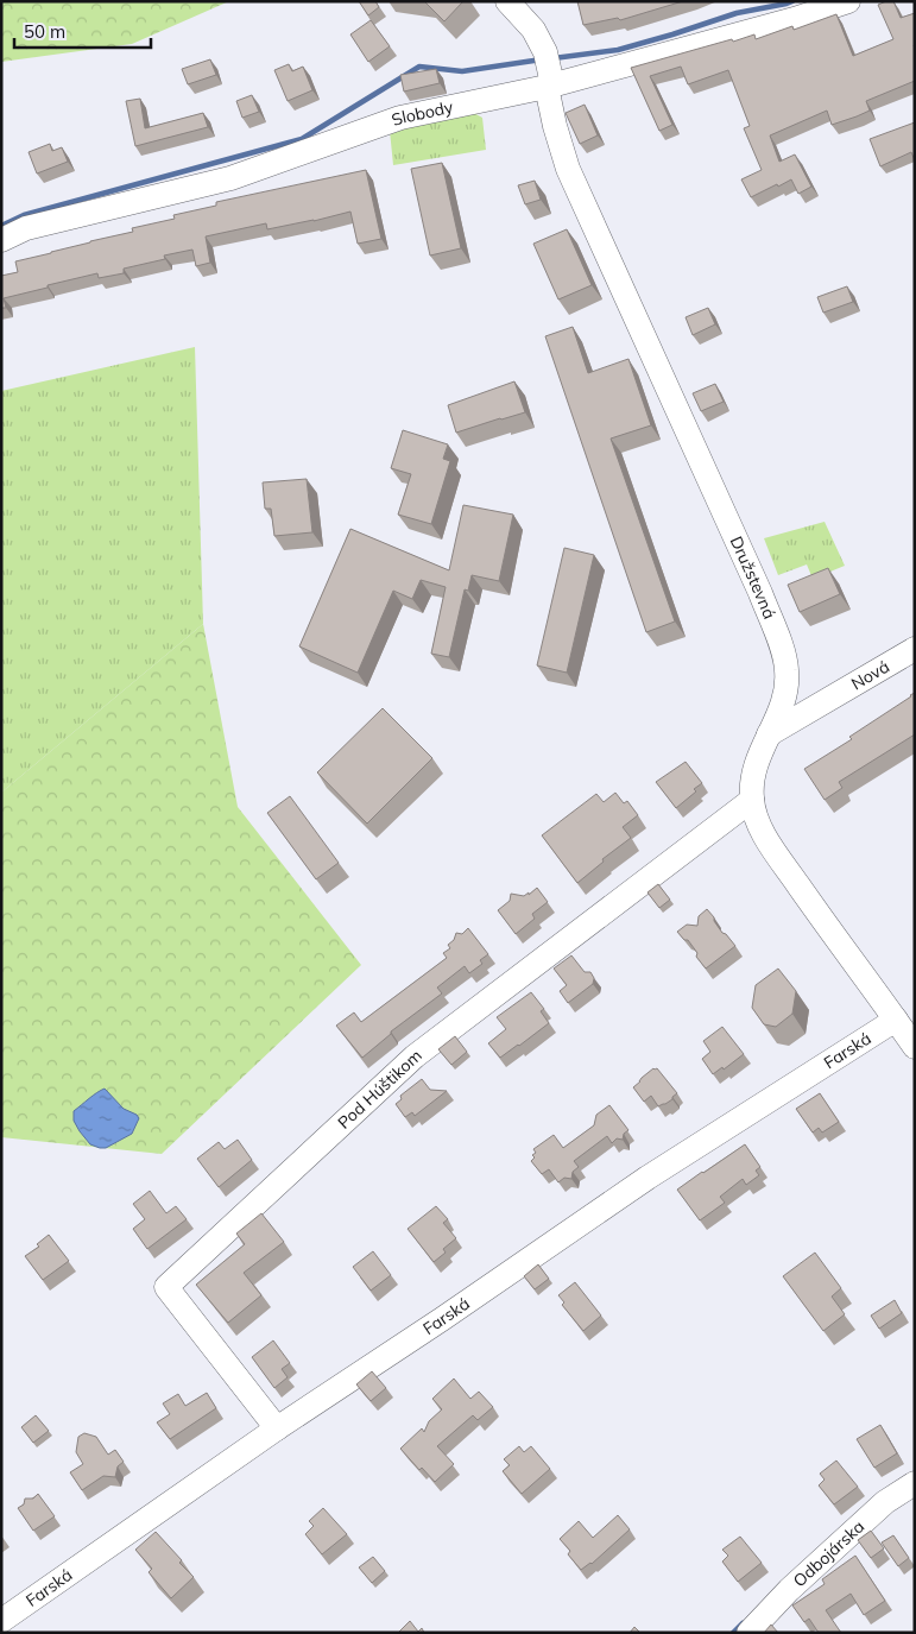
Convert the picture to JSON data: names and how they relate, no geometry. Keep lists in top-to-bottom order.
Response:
{
  "streets": {
    "street": [
      "Slobody",
      "Družstevná",
      "Nová",
      "Farská",
      "Pod Húštikom",
      "Odbojárska"
    ]
  },
  "crossings": [
    ["Slobody", "Družstevná"],
    ["Družstevná", "Nová"],
    ["Družstevná", "Farská"],
    ["Družstevná", "Pod Húštikom"],
    ["Farská", "Pod Húštikom"]
  ],
  "scale_bar": "50 m"
}
